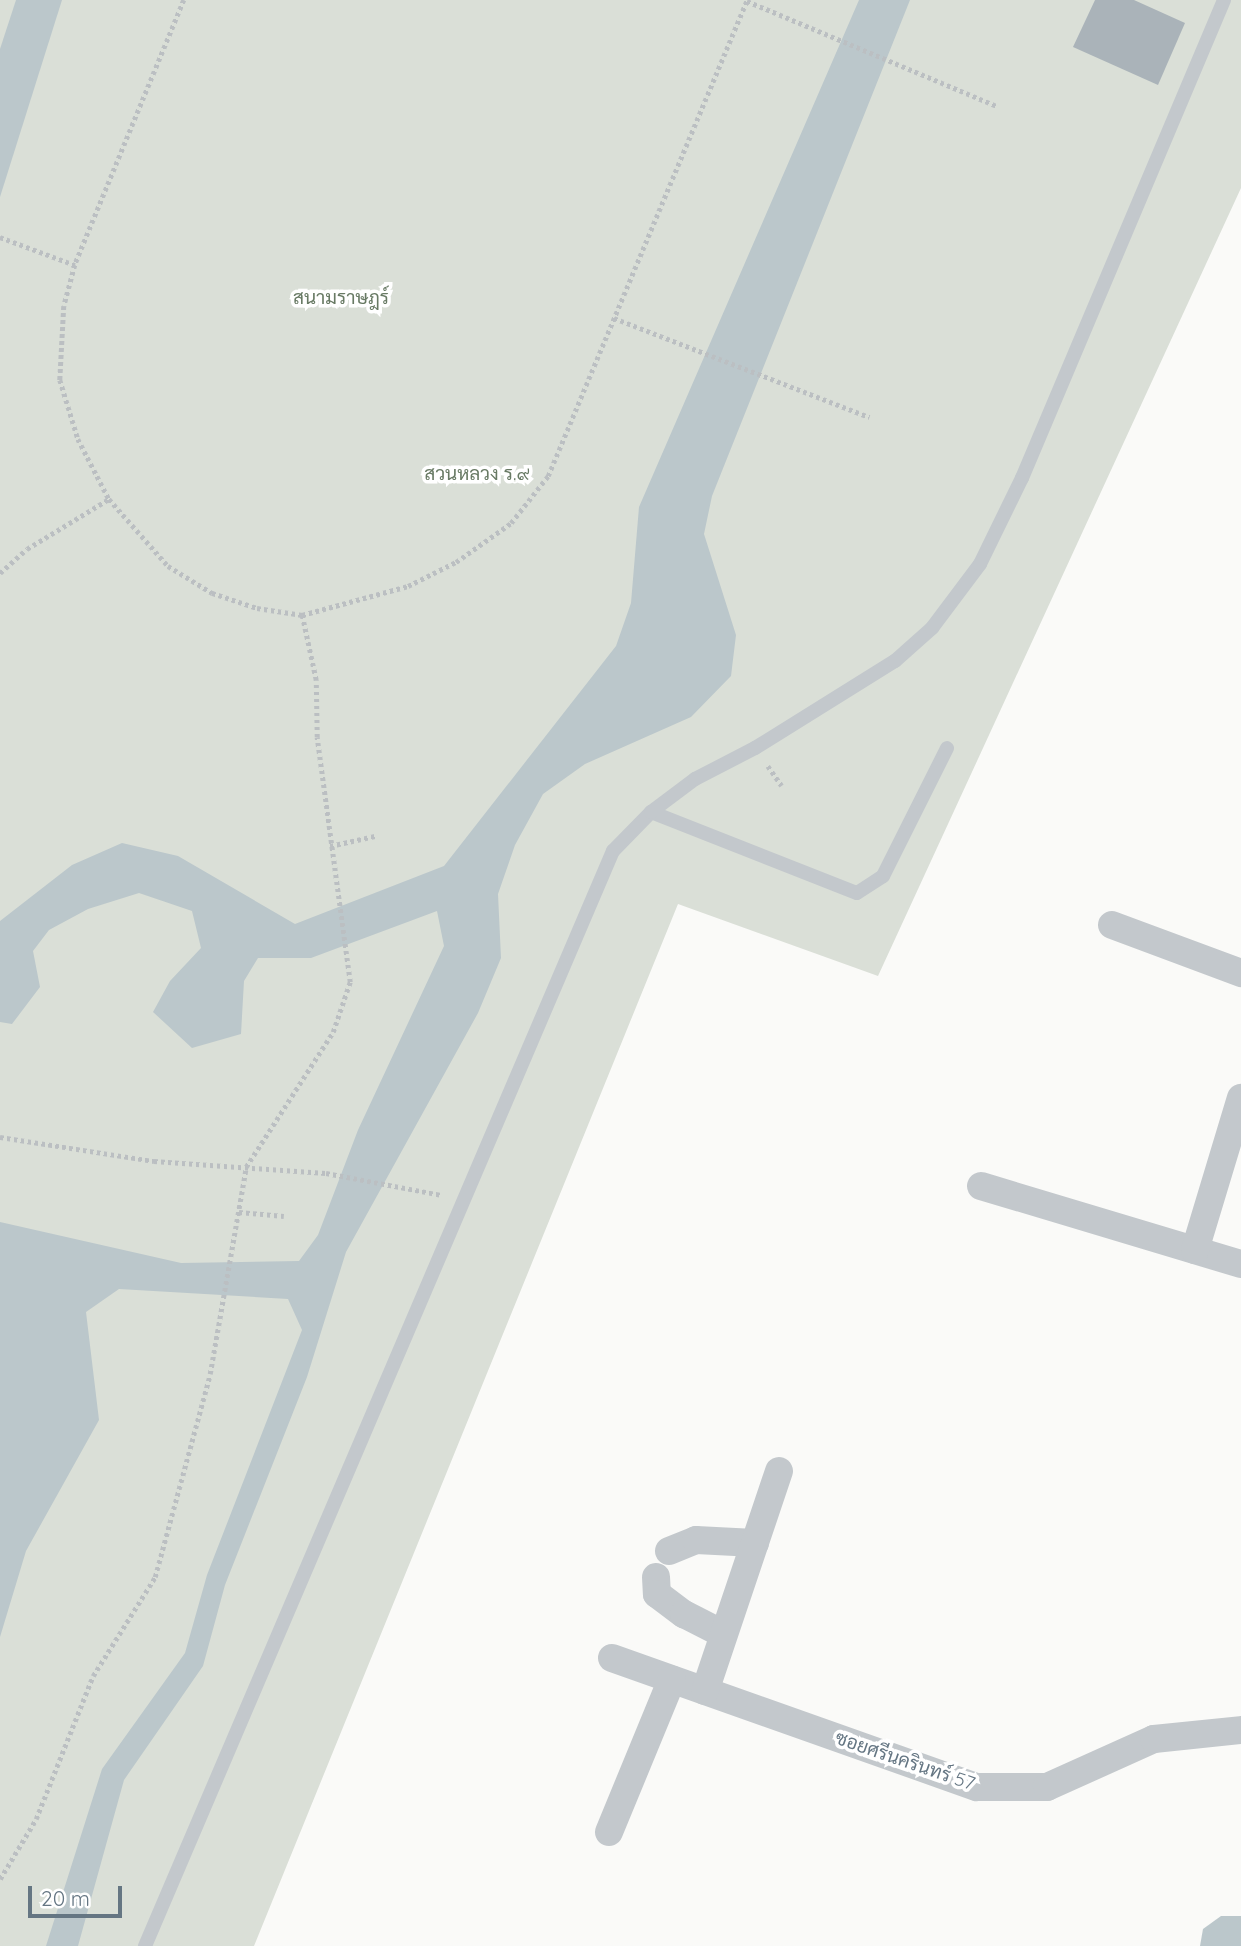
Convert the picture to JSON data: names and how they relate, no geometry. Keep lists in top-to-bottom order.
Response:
{
  "streets": {
    "street": ["ซอยศรีนครินทร์ 57"]
  },
  "parks": ["สนามราษฎร์", "สวนหลวง ร.๙"],
  "scale_bar": "20 m"
}
